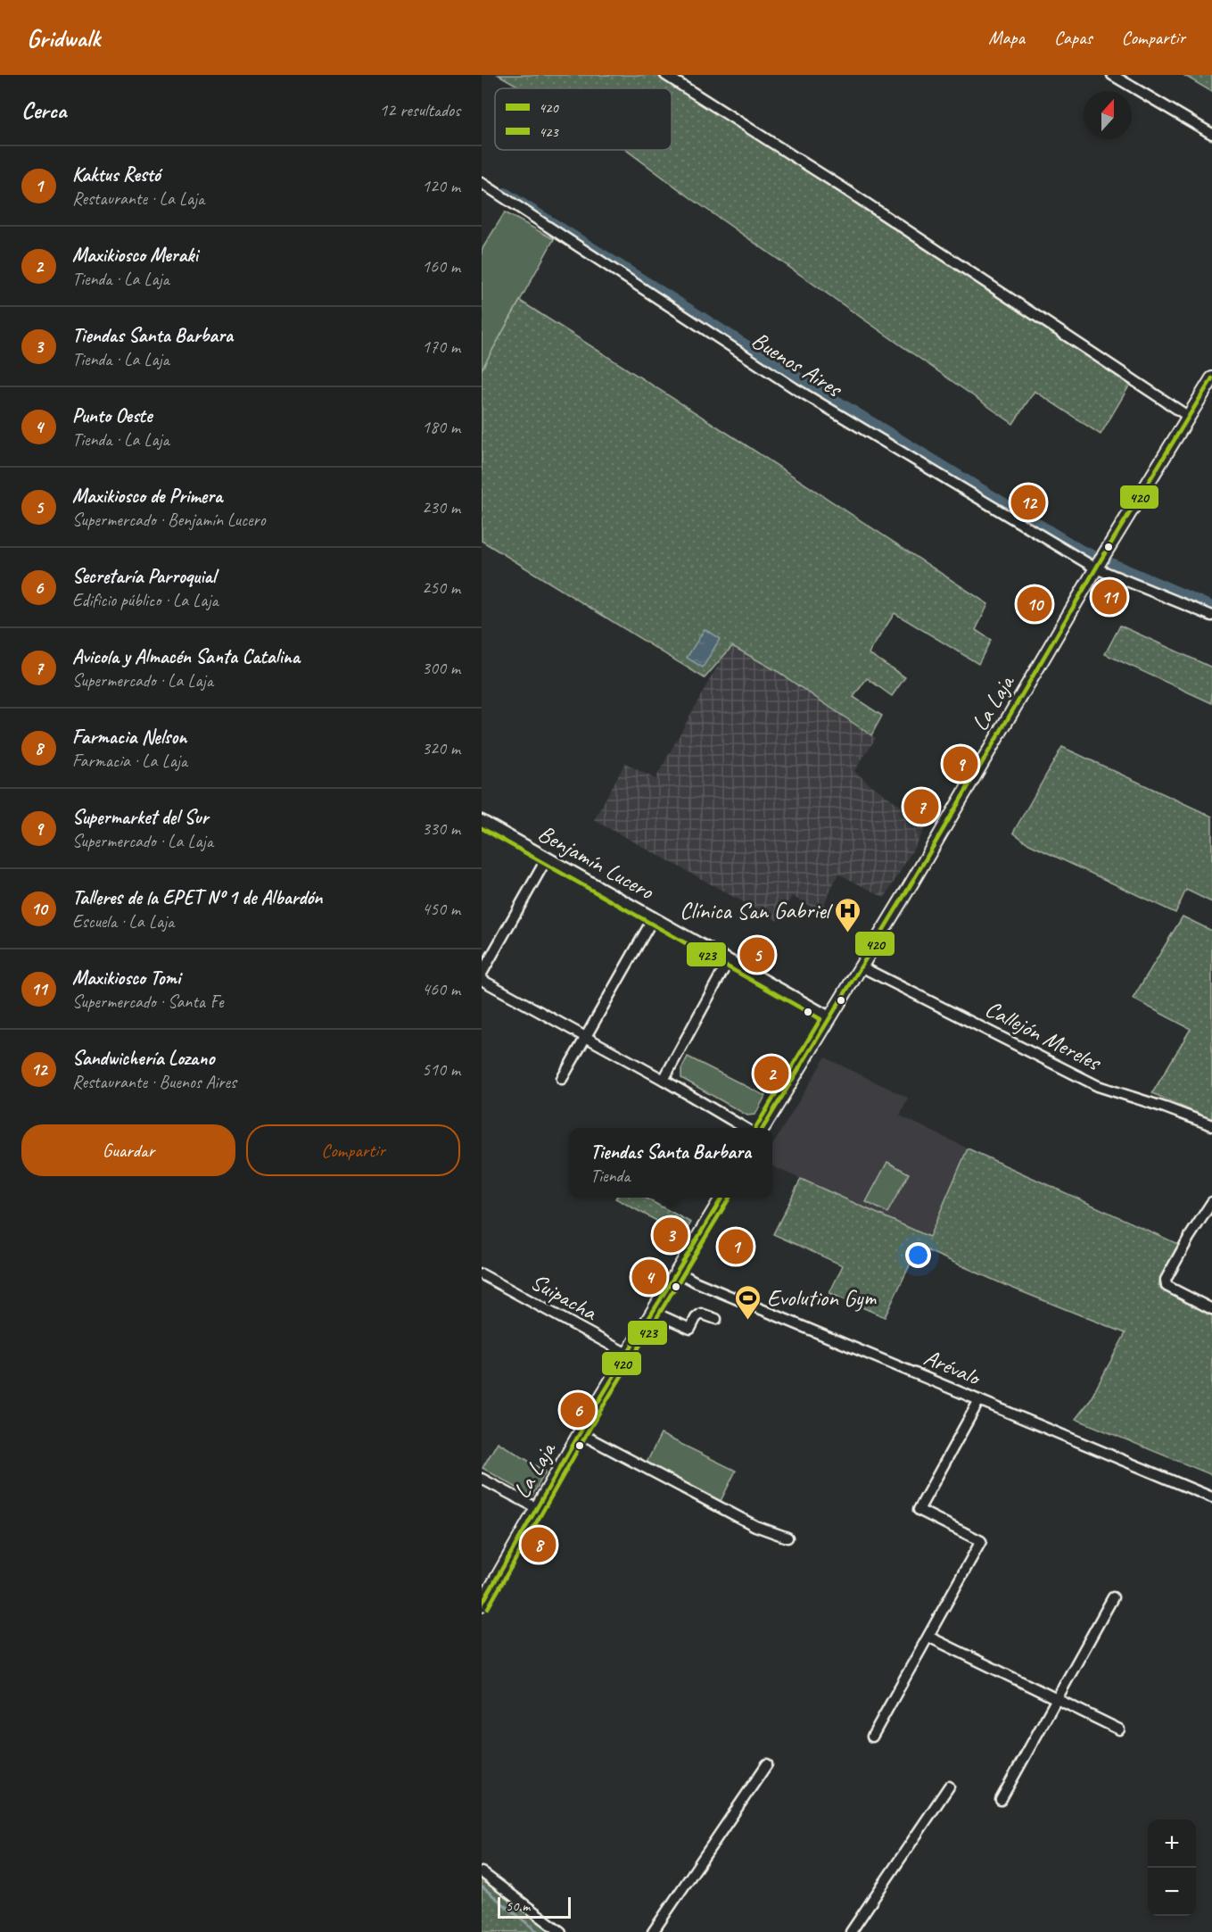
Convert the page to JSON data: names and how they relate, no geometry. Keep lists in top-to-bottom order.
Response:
{
  "streets": {
    "main road": ["La Laja"],
    "street": [
      "Buenos Aires",
      "Benjamín Lucero",
      "Callejón Mereles",
      "Suipacha",
      "Arévalo"
    ]
  },
  "crossings": [
    ["Buenos Aires", "La Laja"],
    ["La Laja", "Benjamín Lucero"],
    ["La Laja", "Callejón Mereles"],
    ["La Laja", "Suipacha"],
    ["La Laja", "Arévalo"]
  ],
  "places": {
    "hospital": ["Clínica San Gabriel"],
    "sports": ["Evolution Gym"]
  },
  "lines": ["transit line 420", "transit line 423"],
  "legend": ["420", "423"],
  "scale_bar": "50 m",
  "north": "top",
  "page": {
    "header": "Gridwalk",
    "nav": ["Mapa", "Capas", "Compartir"],
    "heading": ["Cerca", "12 resultados"],
    "list": [
      {
        "mark": "1",
        "name": "Kaktus Restó",
        "note": "Restaurante · La Laja",
        "value": "120 m"
      },
      {
        "mark": "2",
        "name": "Maxikiosco Meraki",
        "note": "Tienda · La Laja",
        "value": "160 m"
      },
      {
        "mark": "3",
        "name": "Tiendas Santa Barbara",
        "note": "Tienda · La Laja",
        "value": "170 m"
      },
      {
        "mark": "4",
        "name": "Punto Oeste",
        "note": "Tienda · La Laja",
        "value": "180 m"
      },
      {
        "mark": "5",
        "name": "Maxikiosco de Primera",
        "note": "Supermercado · Benjamín Lucero",
        "value": "230 m"
      },
      {
        "mark": "6",
        "name": "Secretaría Parroquial",
        "note": "Edificio público · La Laja",
        "value": "250 m"
      },
      {
        "mark": "7",
        "name": "Avicola y Almacén Santa Catalina",
        "note": "Supermercado · La Laja",
        "value": "300 m"
      },
      {
        "mark": "8",
        "name": "Farmacia Nelson",
        "note": "Farmacia · La Laja",
        "value": "320 m"
      },
      {
        "mark": "9",
        "name": "Supermarket del Sur",
        "note": "Supermercado · La Laja",
        "value": "330 m"
      },
      {
        "mark": "10",
        "name": "Talleres de la EPET Nº 1 de Albardón",
        "note": "Escuela · La Laja",
        "value": "450 m"
      },
      {
        "mark": "11",
        "name": "Maxikiosco Tomi",
        "note": "Supermercado · Santa Fe",
        "value": "460 m"
      },
      {
        "mark": "12",
        "name": "Sandwichería Lozano",
        "note": "Restaurante · Buenos Aires",
        "value": "510 m"
      }
    ],
    "pins": [
      "12",
      "11",
      "10",
      "9",
      "7",
      "5",
      "2",
      "3",
      "1",
      "4",
      "6",
      "8"
    ],
    "buttons": ["Guardar", "Compartir"],
    "popup": ["Tiendas Santa Barbara", "Tienda"],
    "map_buttons": ["+", "−"],
    "scale": "50 m"
  }
}
